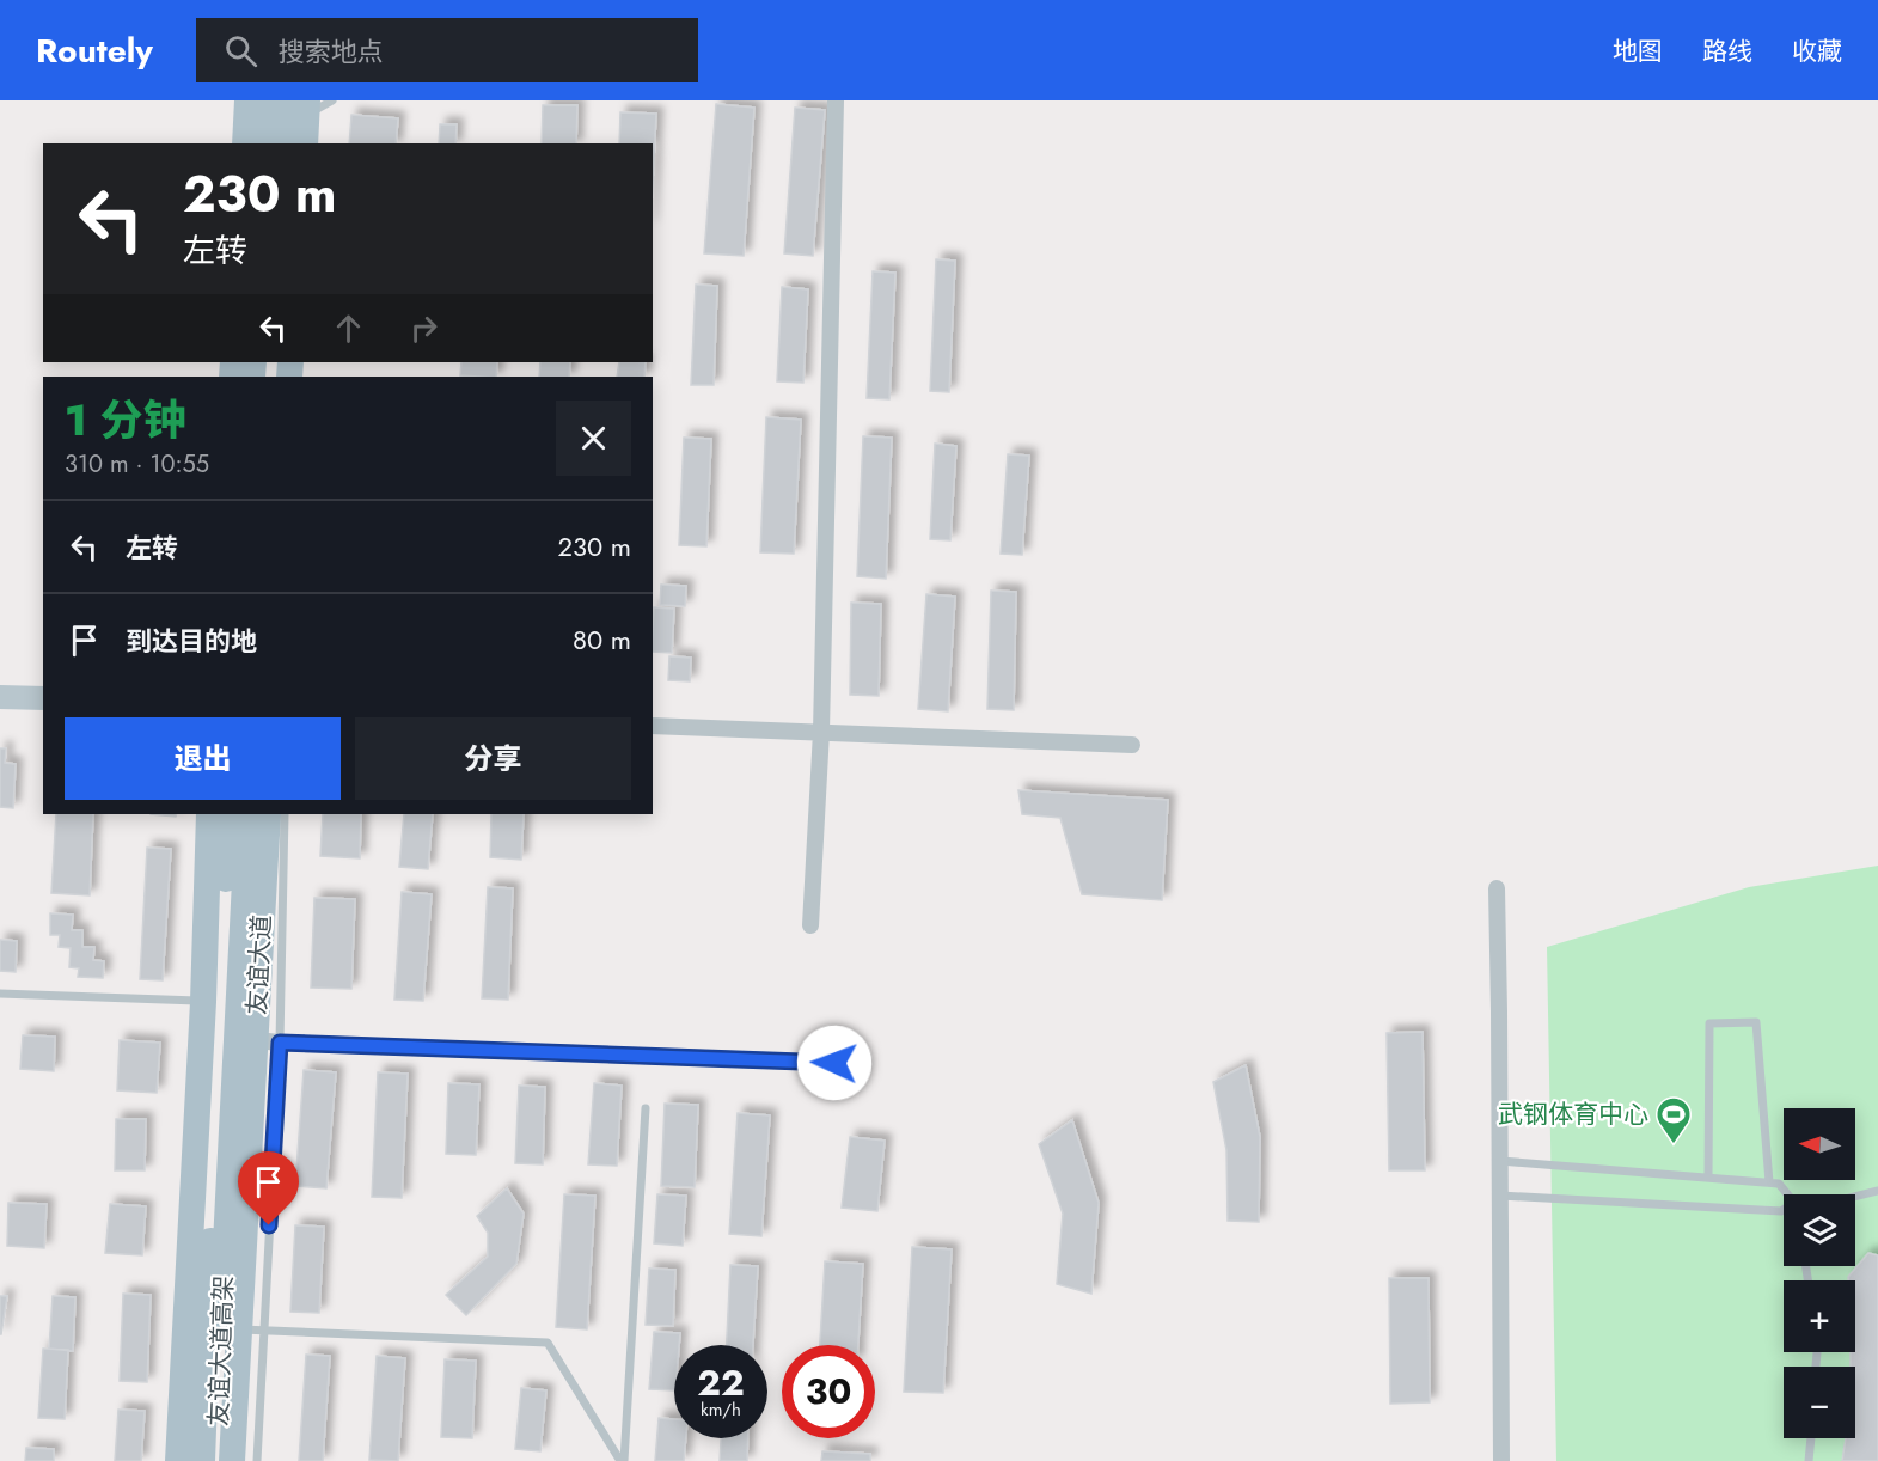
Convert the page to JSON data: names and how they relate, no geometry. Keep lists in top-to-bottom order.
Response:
{
  "streets": {
    "main road": ["友谊大道", "友谊大道高架"]
  },
  "places": {
    "sports": ["武钢体育中心"]
  },
  "north": "left",
  "page": {
    "header": "Routely",
    "search": "搜索地点",
    "nav": ["地图", "路线", "收藏"],
    "turn": ["230 m", "左转"],
    "heading": ["1 分钟", "310 m · 10:55"],
    "list": [
      {
        "name": "左转",
        "value": "230 m"
      },
      {
        "name": "到达目的地",
        "value": "80 m"
      }
    ],
    "buttons": ["退出", "分享"],
    "map_buttons": ["+", "−"],
    "speed": "22 km/h",
    "limit": "30"
  }
}
